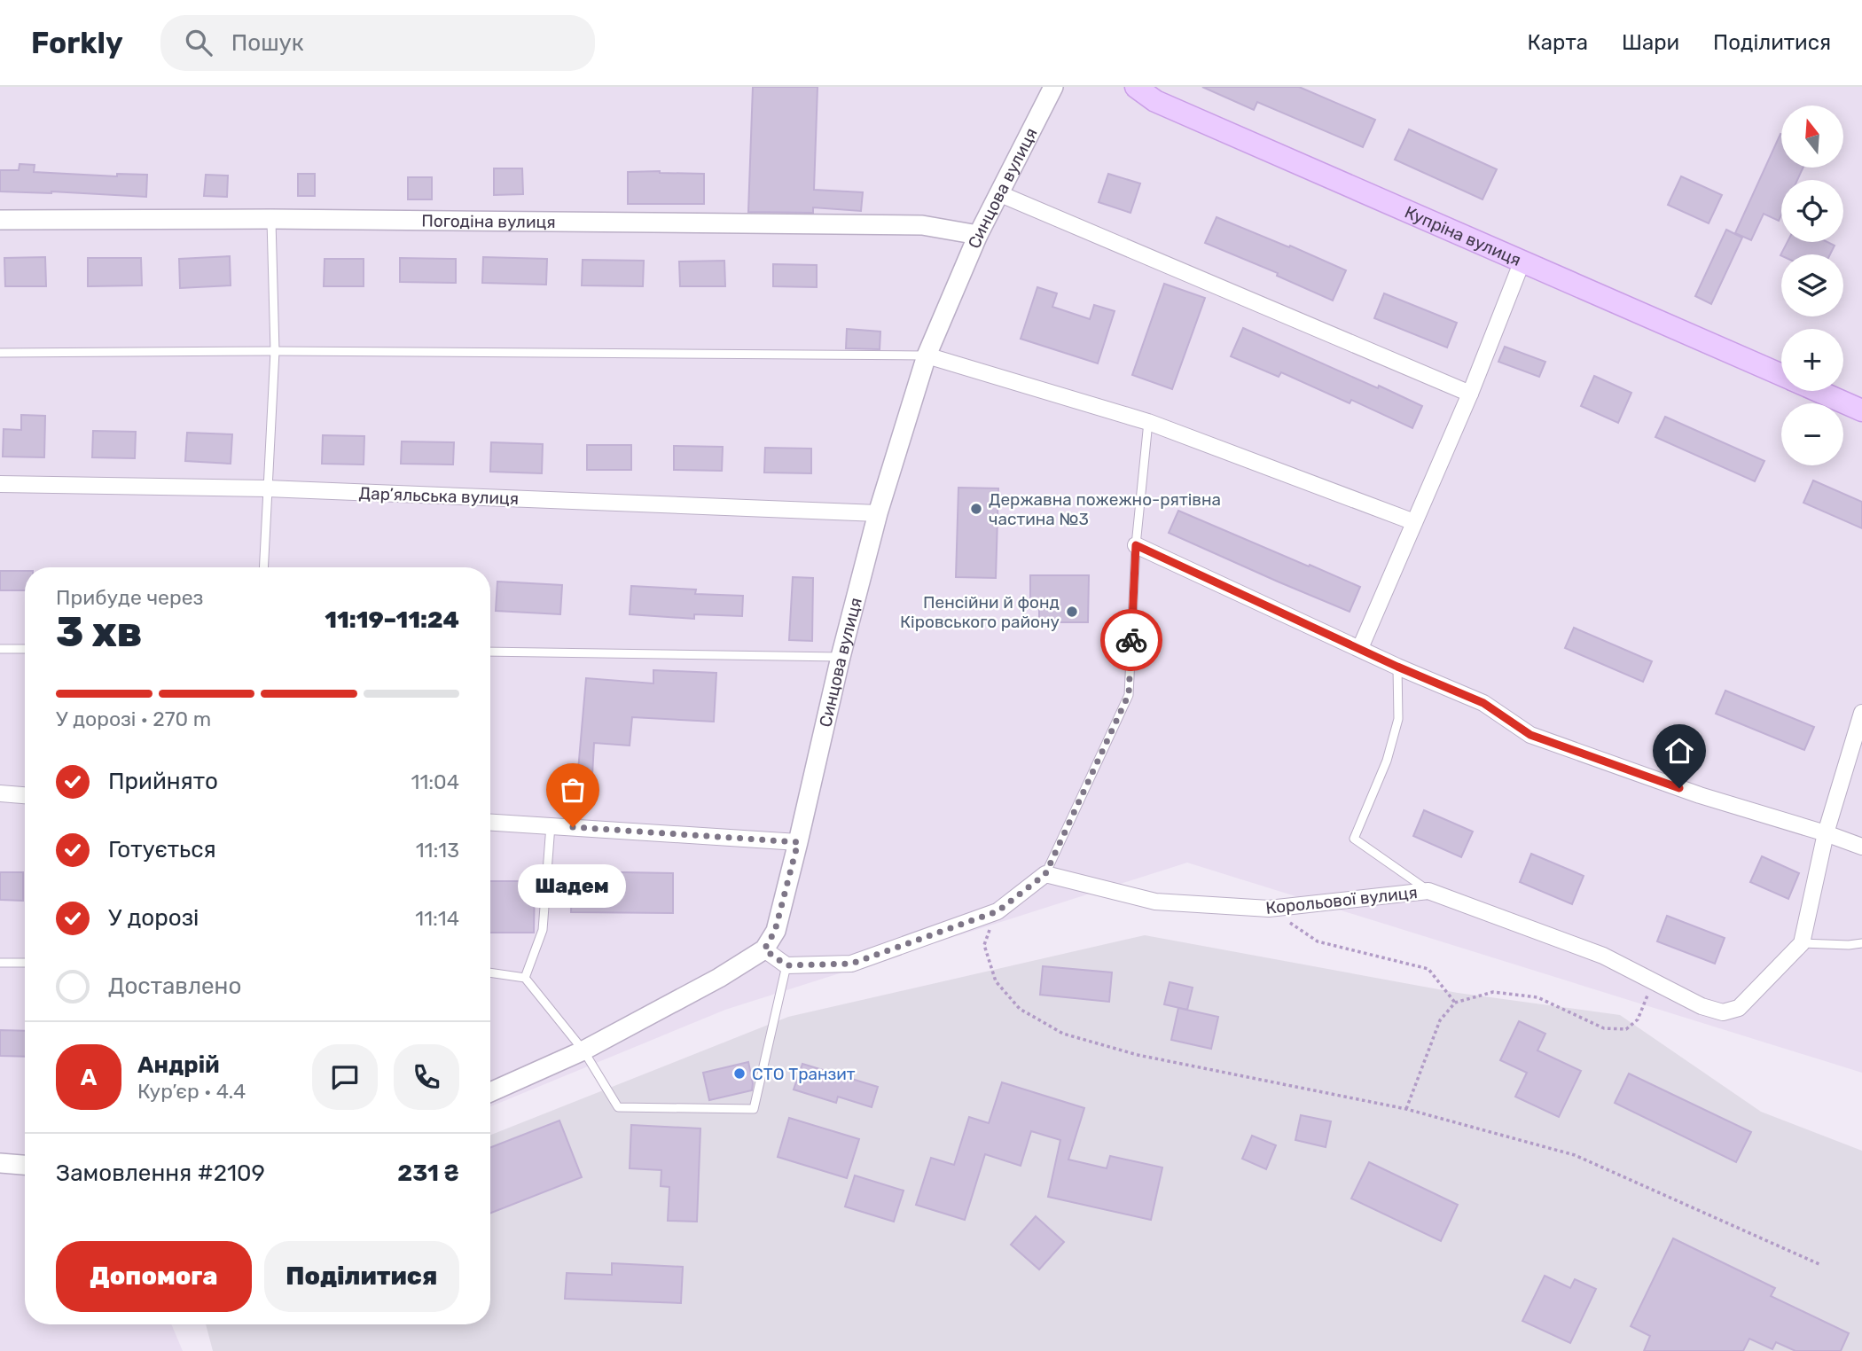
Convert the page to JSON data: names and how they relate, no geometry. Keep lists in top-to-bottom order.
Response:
{
  "streets": {
    "main road": ["Купріна вулиця"],
    "street": [
      "Синцова вулиця",
      "Погодіна вулиця",
      "Дар’яльська вулиця",
      "Корольової вулиця"
    ]
  },
  "crossings": [
    ["Синцова вулиця", "Погодіна вулиця"],
    ["Синцова вулиця", "Дар’яльська вулиця"]
  ],
  "places": [
    "Державна пожежно-рятівна частина №3",
    "Пенсійни й фонд Кіровського району",
    "Шадем",
    "СТО Транзит"
  ],
  "north": "top",
  "page": {
    "header": "Forkly",
    "search": "Пошук",
    "nav": ["Карта", "Шари", "Поділитися"],
    "map_buttons": ["+", "−"],
    "heading": ["3 хв", "Прибуде через", "11:19–11:24"],
    "panel": [
      "Андрій",
      "Кур’єр · 4.4",
      "Замовлення #2109",
      "231 ₴"
    ],
    "bar": "У дорозі · 270 m",
    "list": [
      ["Прийнято", "11:04"],
      ["Готується", "11:13"],
      ["У дорозі", "11:14"],
      "Доставлено"
    ],
    "bubble": "Шадем",
    "round": "А",
    "buttons": ["Допомога", "Поділитися"]
  }
}
